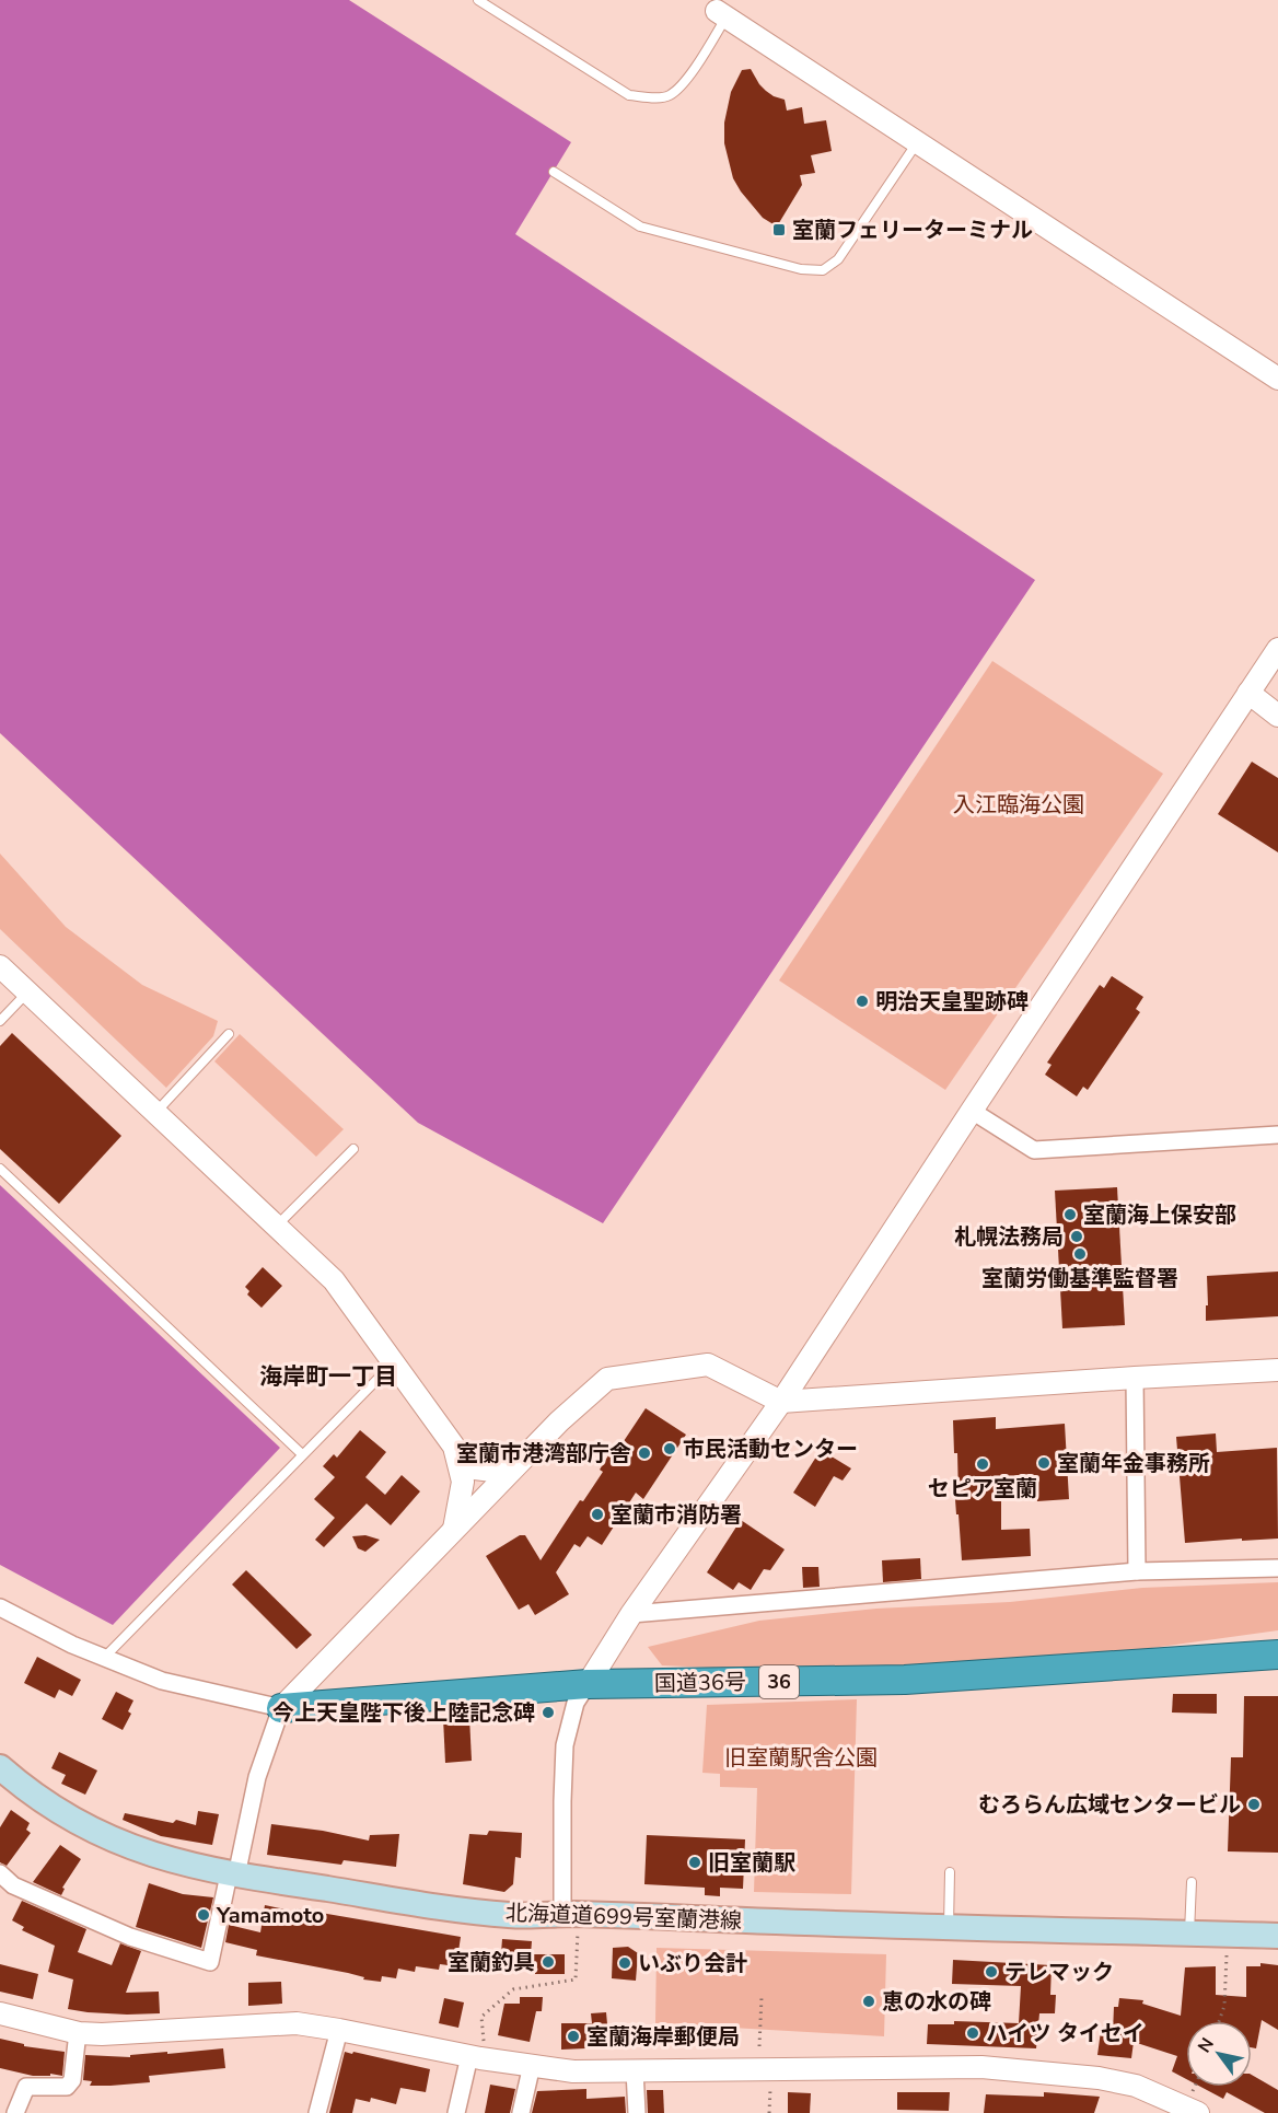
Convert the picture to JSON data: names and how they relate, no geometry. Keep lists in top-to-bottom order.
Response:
{
  "streets": {
    "highway": ["36", "国道36号"],
    "main road": ["北海道道699号室蘭港線"]
  },
  "districts": ["海岸町一丁目"],
  "parks": ["入江臨海公園", "旧室蘭駅舎公園"],
  "places": {
    "transit": ["室蘭フェリーターミナル"],
    "other": [
      "明治天皇聖跡碑",
      "室蘭海上保安部",
      "札幌法務局",
      "室蘭労働基準監督署",
      "市民活動センター",
      "室蘭市港湾部庁舎",
      "室蘭年金事務所",
      "セピア室蘭",
      "室蘭市消防署",
      "今上天皇陛下後上陸記念碑",
      "むろらん広域センタービル",
      "旧室蘭駅",
      "Yamamoto",
      "室蘭釣具",
      "いぶり会計",
      "テレマック",
      "恵の水の碑",
      "ハイツ タイセイ",
      "室蘭海岸郵便局"
    ]
  },
  "north": "top left"
}
